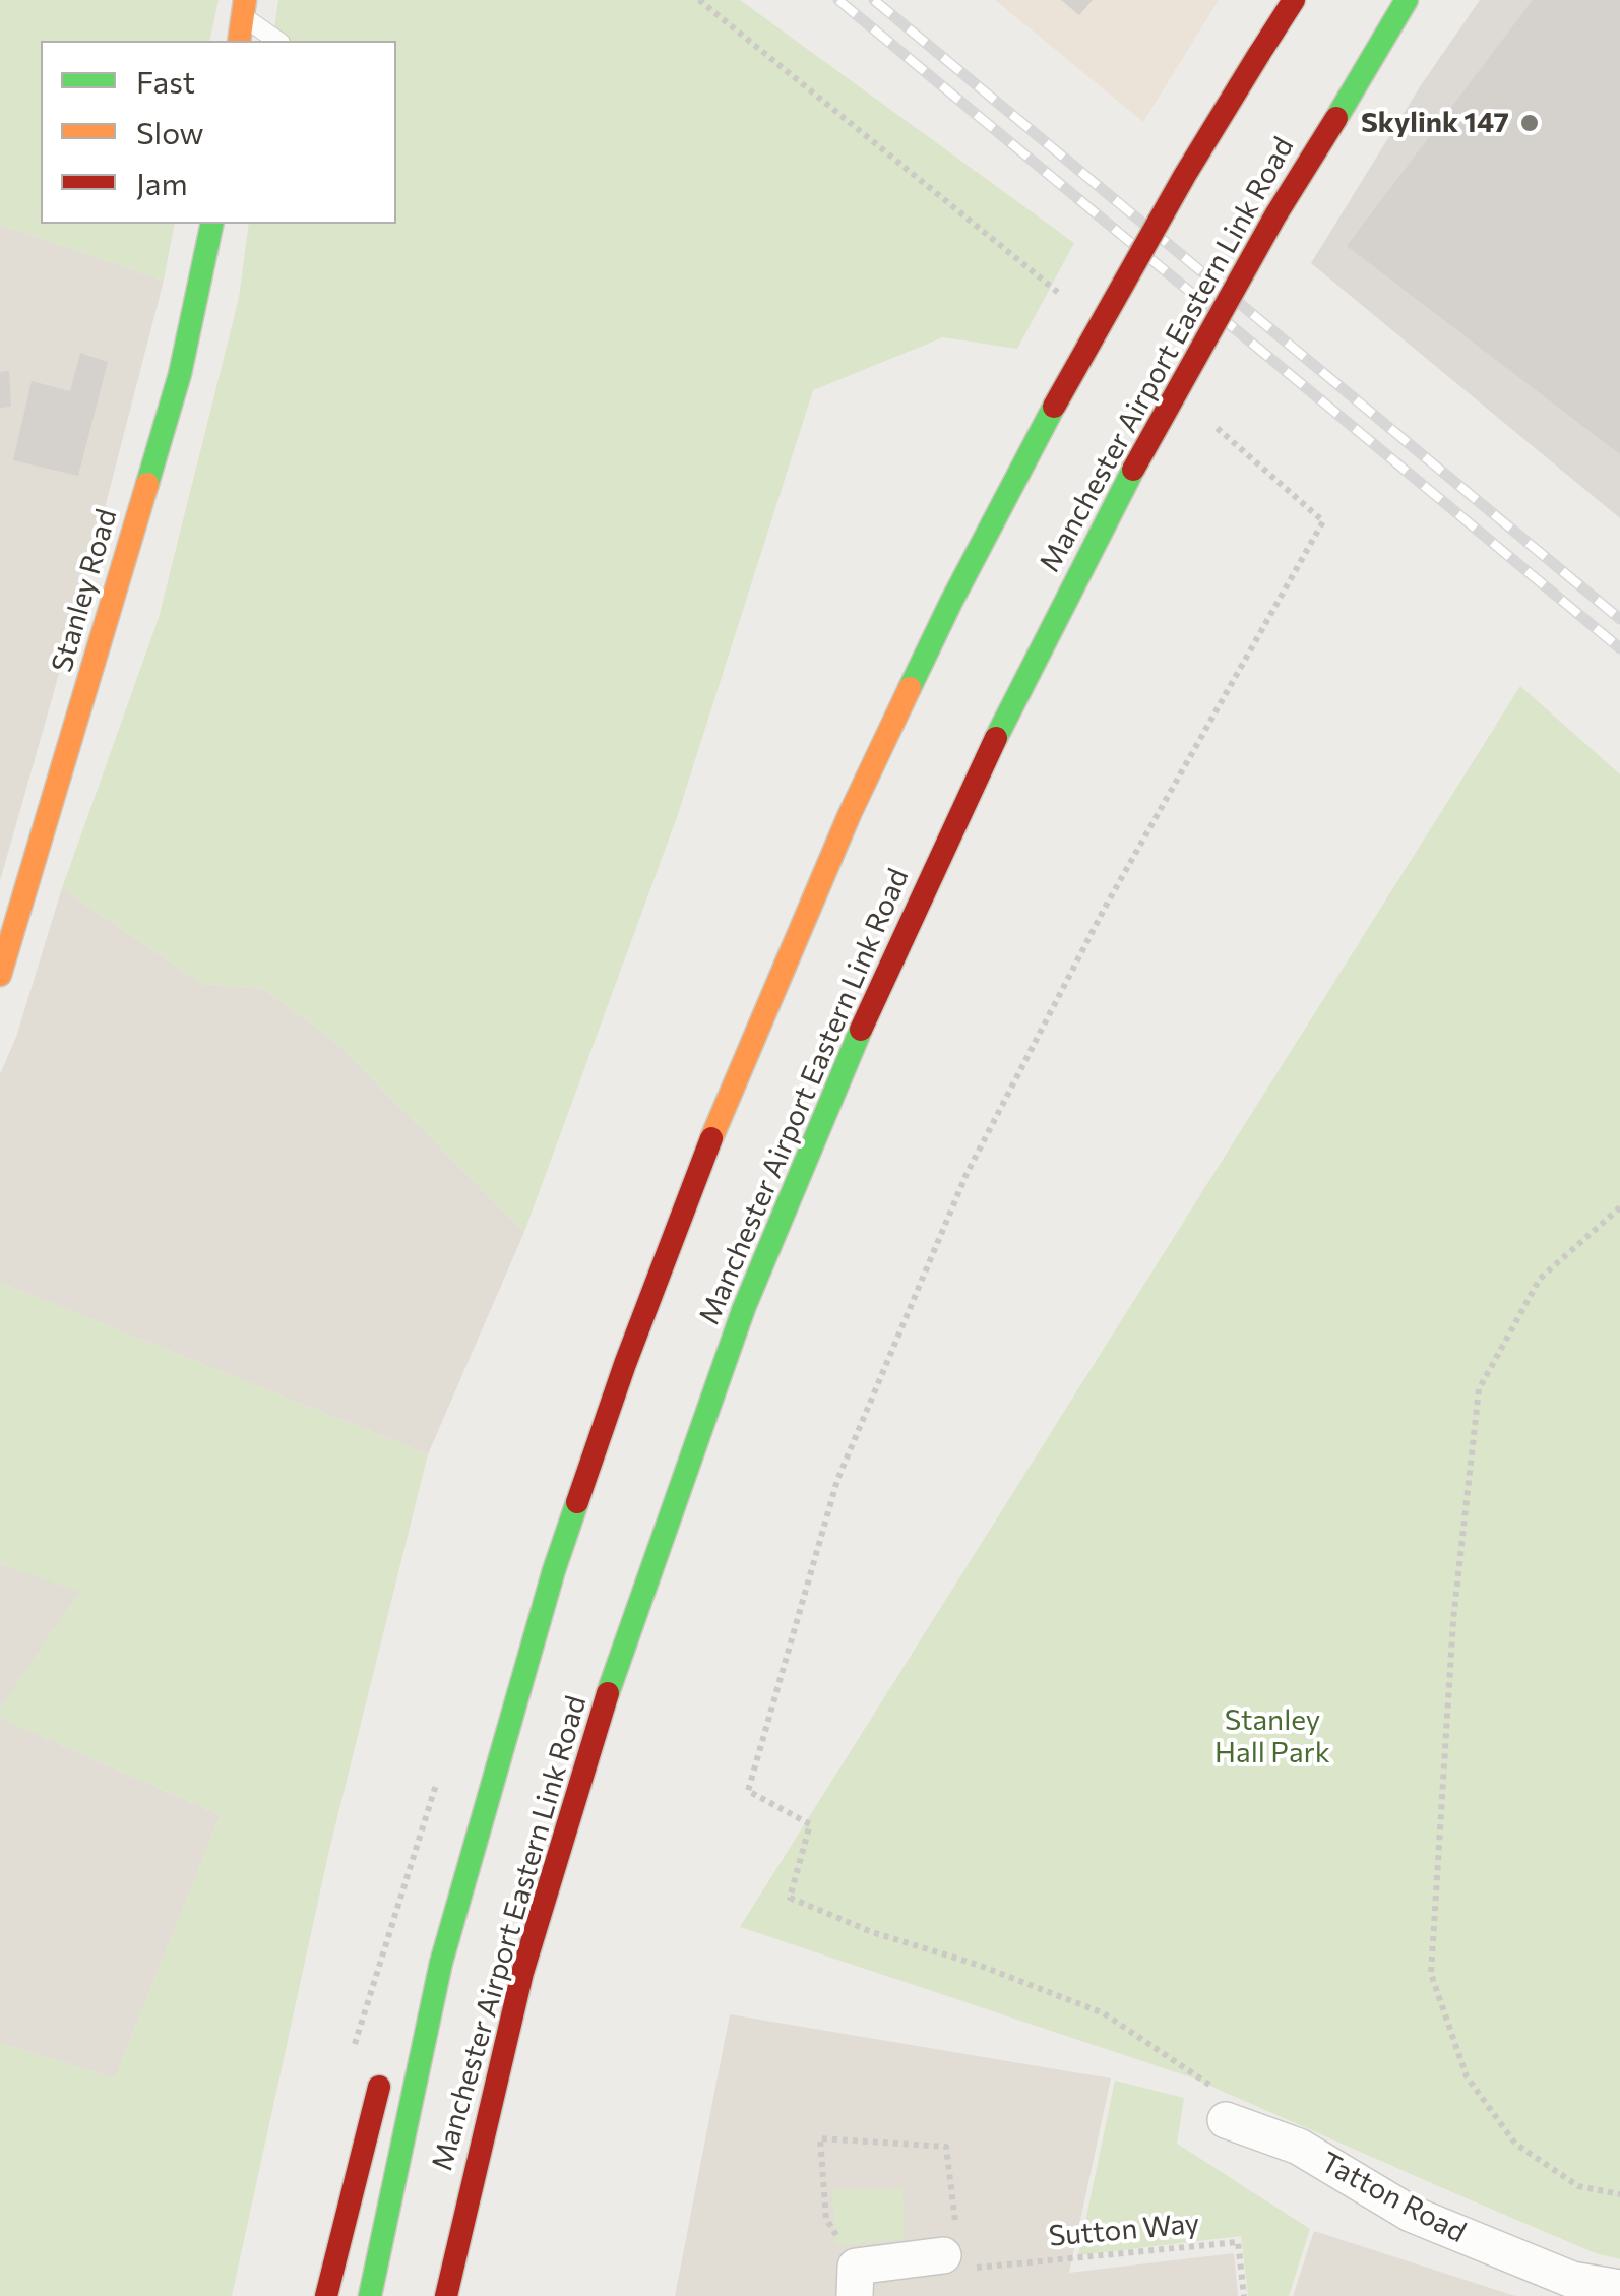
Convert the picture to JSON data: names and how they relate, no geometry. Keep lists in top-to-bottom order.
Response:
{
  "streets": {
    "main road": ["Manchester Airport Eastern Link Road", "Stanley Road"],
    "street": ["Tatton Road"],
    "path": ["Sutton Way"]
  },
  "parks": ["Stanley Hall Park"],
  "places": ["Skylink 147"],
  "legend": ["Fast", "Slow", "Jam"]
}
